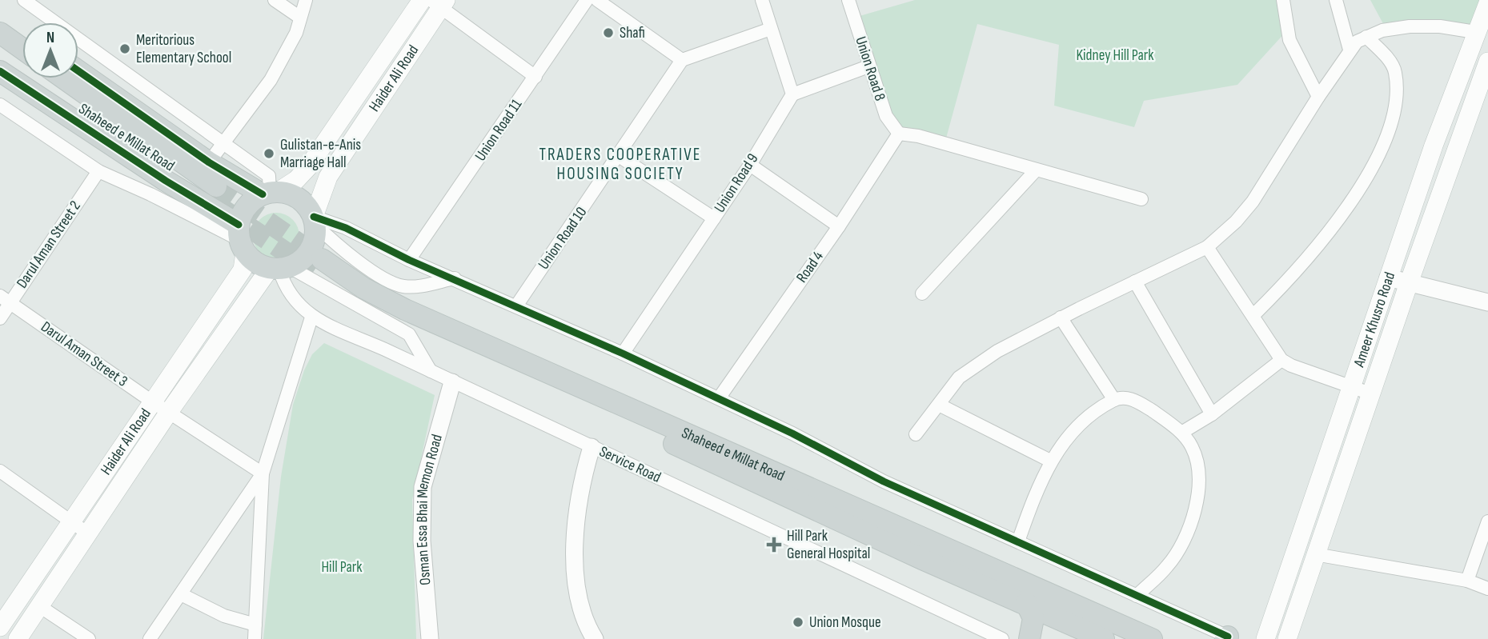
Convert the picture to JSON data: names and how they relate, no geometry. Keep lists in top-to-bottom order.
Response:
{
  "streets": {
    "main road": ["Haider Ali Road", "Shaheed e Millat Road", "Ameer Khusro Road"],
    "street": [
      "Union Road 8",
      "Union Road 11",
      "Union Road 9",
      "Union Road 10",
      "Darul Aman Street 2",
      "Road 4",
      "Darul Aman Street 3",
      "Service Road",
      "Osman Essa Bhai Memon Road"
    ]
  },
  "crossings": [
    ["Union Road 8", "Road 4"],
    ["Haider Ali Road", "Shaheed e Millat Road"],
    ["Haider Ali Road", "Darul Aman Street 3"],
    ["Haider Ali Road", "Service Road"],
    ["Shaheed e Millat Road", "Service Road"],
    ["Darul Aman Street 2", "Darul Aman Street 3"],
    ["Service Road", "Osman Essa Bhai Memon Road"]
  ],
  "districts": ["TRADERS COOPERATIVE HOUSING SOCIETY"],
  "parks": ["Kidney Hill Park", "Hill Park"],
  "places": {
    "other": [
      "Shafi",
      "Meritorious Elementary School",
      "Gulistan-e-Anis Marriage Hall",
      "Union Mosque"
    ],
    "health": ["Hill Park General Hospital"]
  },
  "north": "top"
}
